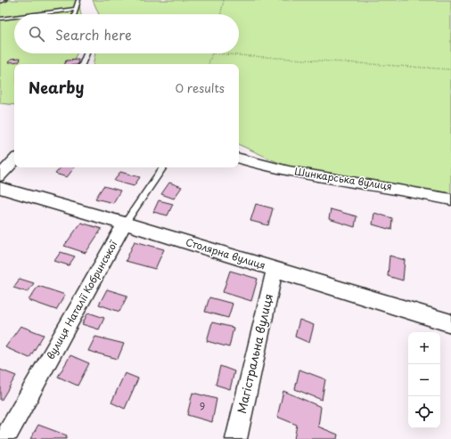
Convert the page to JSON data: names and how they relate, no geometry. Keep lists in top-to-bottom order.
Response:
{
  "streets": {
    "street": [
      "Шинкарська вулиця",
      "Столярна вулиця",
      "вулиця Наталії Кобринської",
      "Магістральна вулиця"
    ]
  },
  "crossings": [
    ["Столярна вулиця", "вулиця Наталії Кобринської"],
    ["Столярна вулиця", "Магістральна вулиця"]
  ],
  "house_numbers": ["9"],
  "page": {
    "search": "Search here",
    "heading": ["Nearby", "0 results"],
    "map_buttons": ["+", "−"]
  }
}
